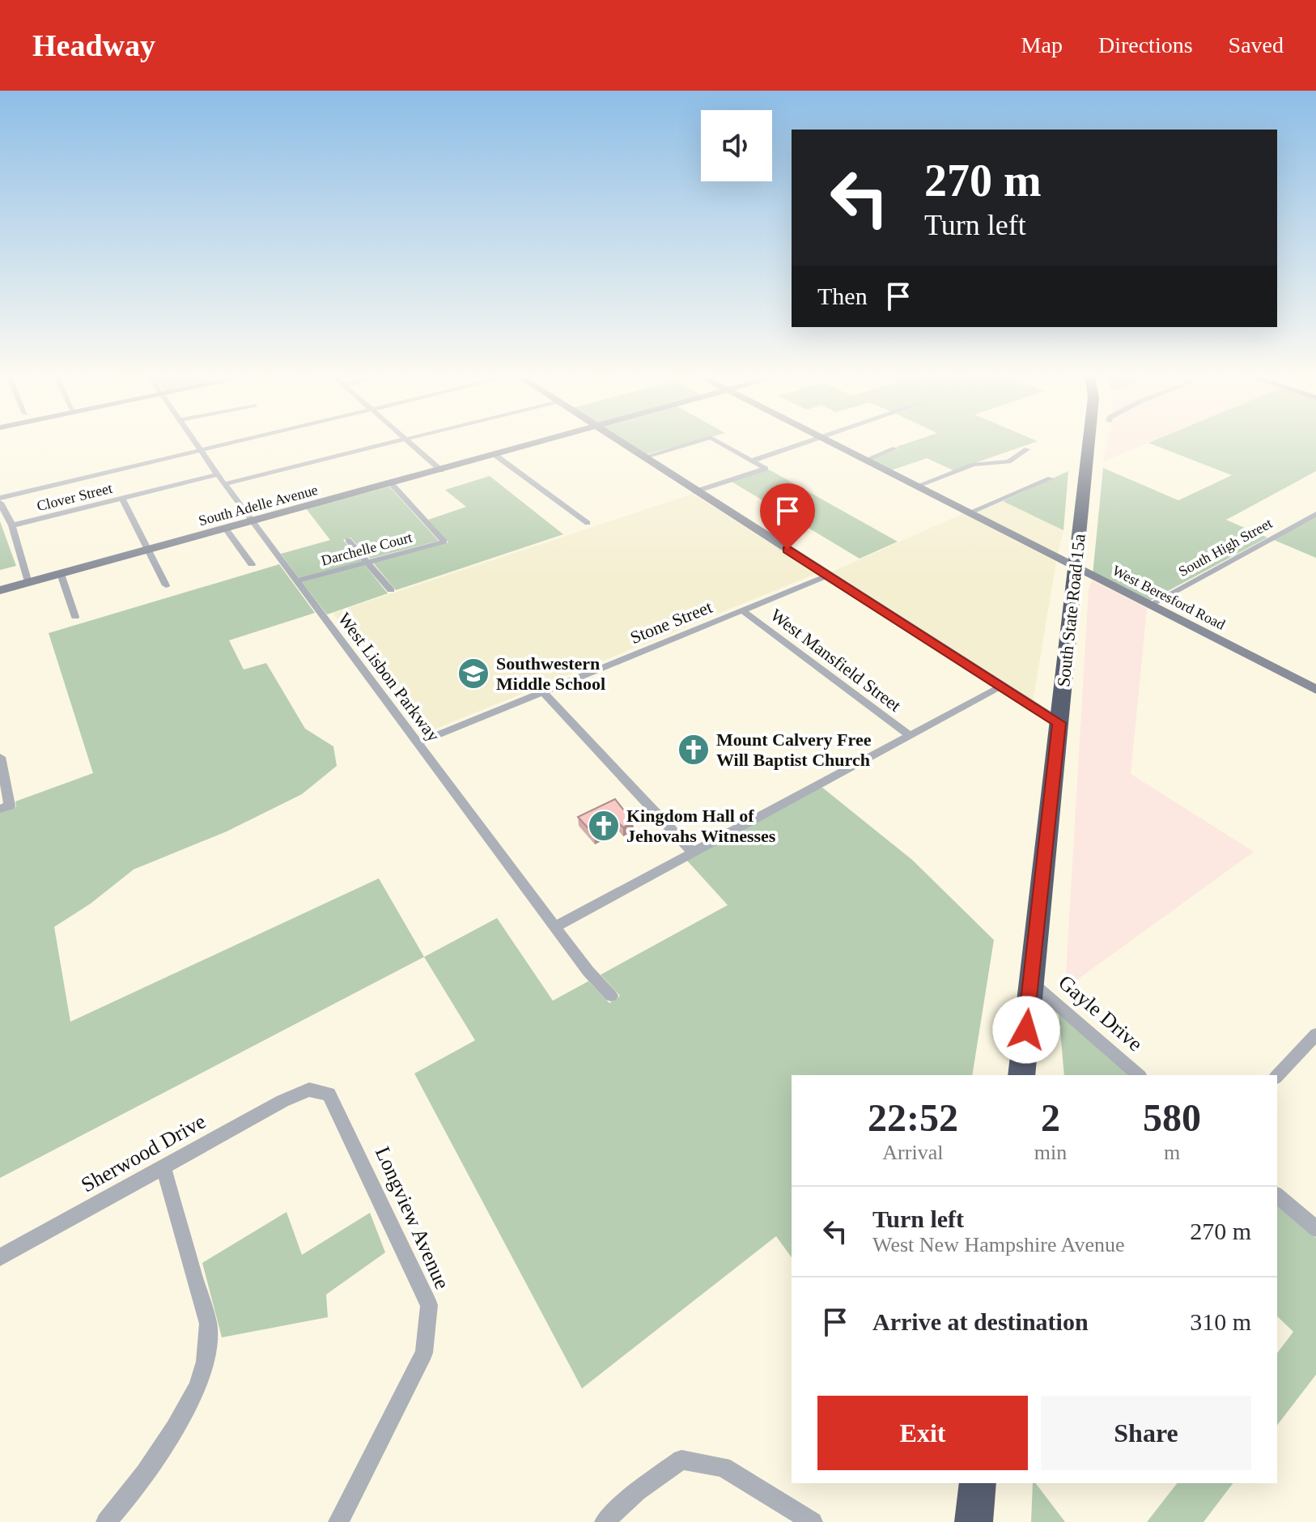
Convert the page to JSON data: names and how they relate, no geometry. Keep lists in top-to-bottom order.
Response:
{
  "streets": {
    "highway": ["South State Road 15a"],
    "street": [
      "Clover Street",
      "South Adelle Avenue",
      "South High Street",
      "Darchelle Court",
      "West Beresford Road",
      "Stone Street",
      "West Mansfield Street",
      "West Lisbon Parkway",
      "Gayle Drive",
      "Sherwood Drive",
      "Longview Avenue"
    ]
  },
  "crossings": [
    ["Clover Street", "West Lisbon Parkway"],
    ["South Adelle Avenue", "Darchelle Court"],
    ["South Adelle Avenue", "West Lisbon Parkway"],
    ["South High Street", "West Beresford Road"],
    ["Darchelle Court", "West Lisbon Parkway"],
    ["West Beresford Road", "South State Road 15a"],
    ["South State Road 15a", "Gayle Drive"],
    ["Stone Street", "West Mansfield Street"],
    ["Stone Street", "West Lisbon Parkway"],
    ["Sherwood Drive", "Longview Avenue"]
  ],
  "places": {
    "school or university": ["Southwestern Middle School"],
    "church": ["Mount Calvery Free Will Baptist Church", "Kingdom Hall of Jehovahs Witnesses"]
  },
  "page": {
    "header": "Headway",
    "nav": ["Map", "Directions", "Saved"],
    "turn": ["270 m", "Turn left"],
    "then": "Then",
    "eta": [
      "22:52",
      "Arrival",
      "2",
      "min",
      "580",
      "m"
    ],
    "list": [
      {
        "name": "Turn left",
        "note": "West New Hampshire Avenue",
        "value": "270 m"
      },
      {
        "name": "Arrive at destination",
        "value": "310 m"
      }
    ],
    "buttons": ["Exit", "Share"]
  }
}
